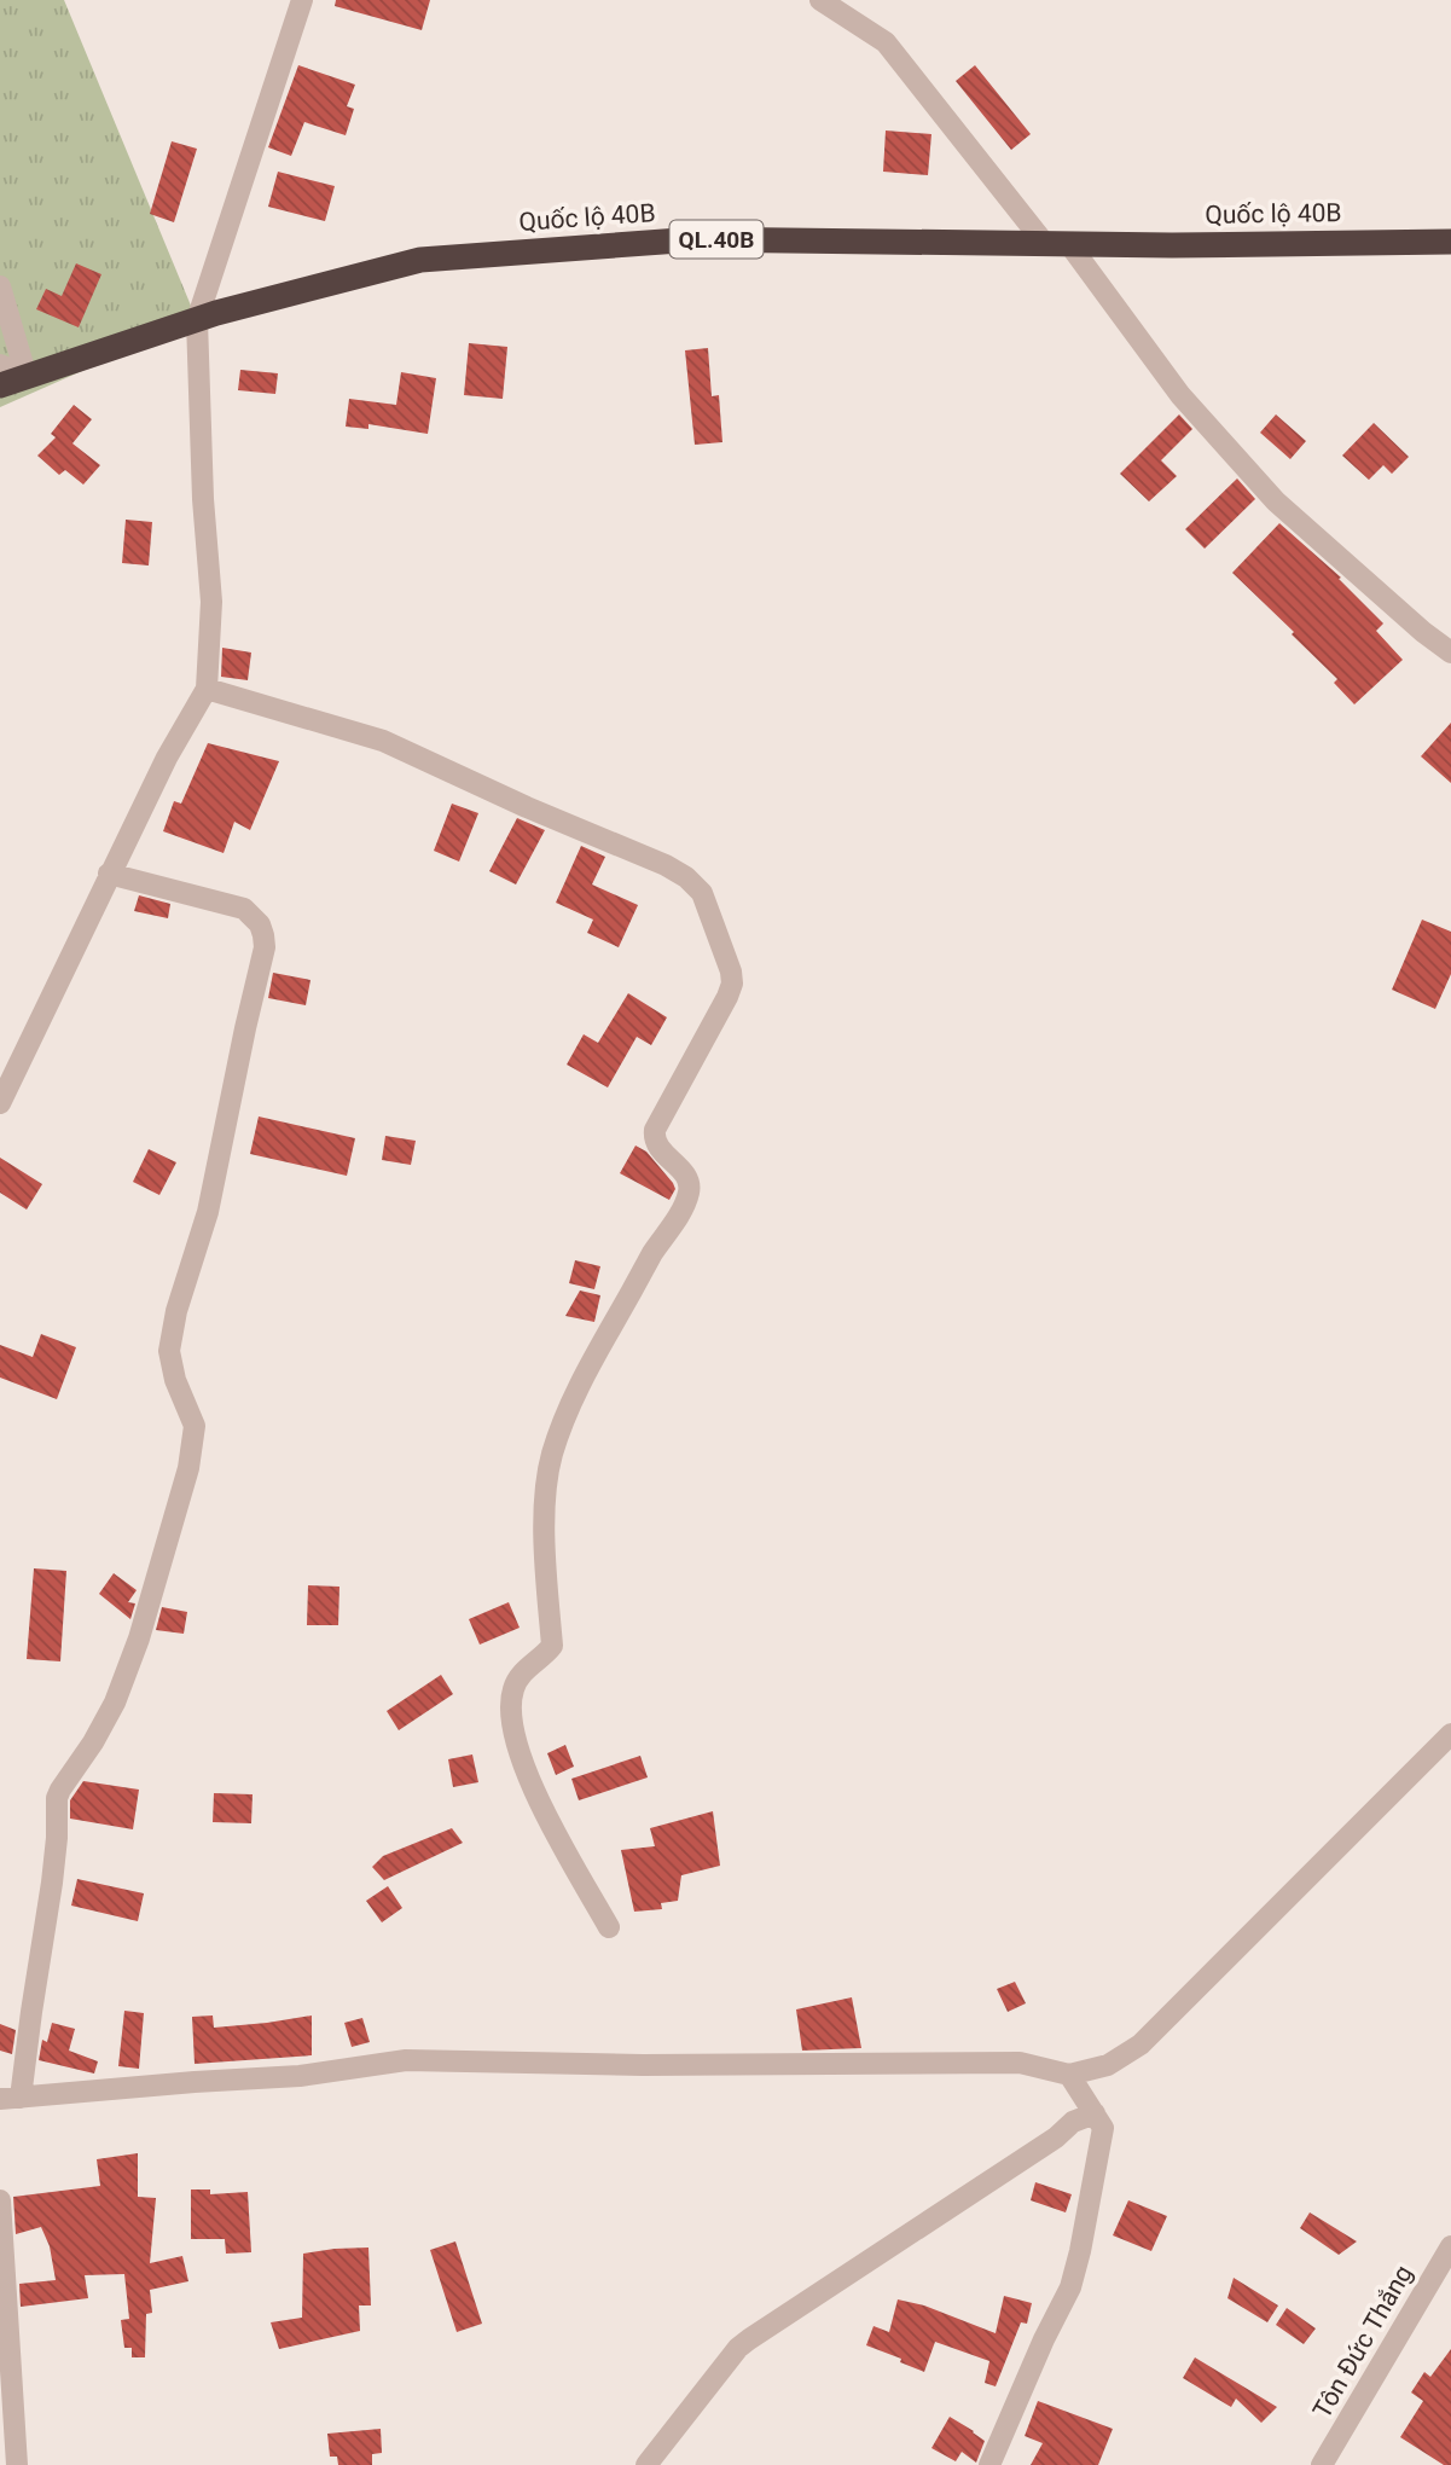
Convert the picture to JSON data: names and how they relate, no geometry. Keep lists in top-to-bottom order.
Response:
{
  "streets": {
    "highway": ["Quốc lộ 40B", "QL.40B"],
    "street": ["Tôn Đức Thắng"]
  }
}
